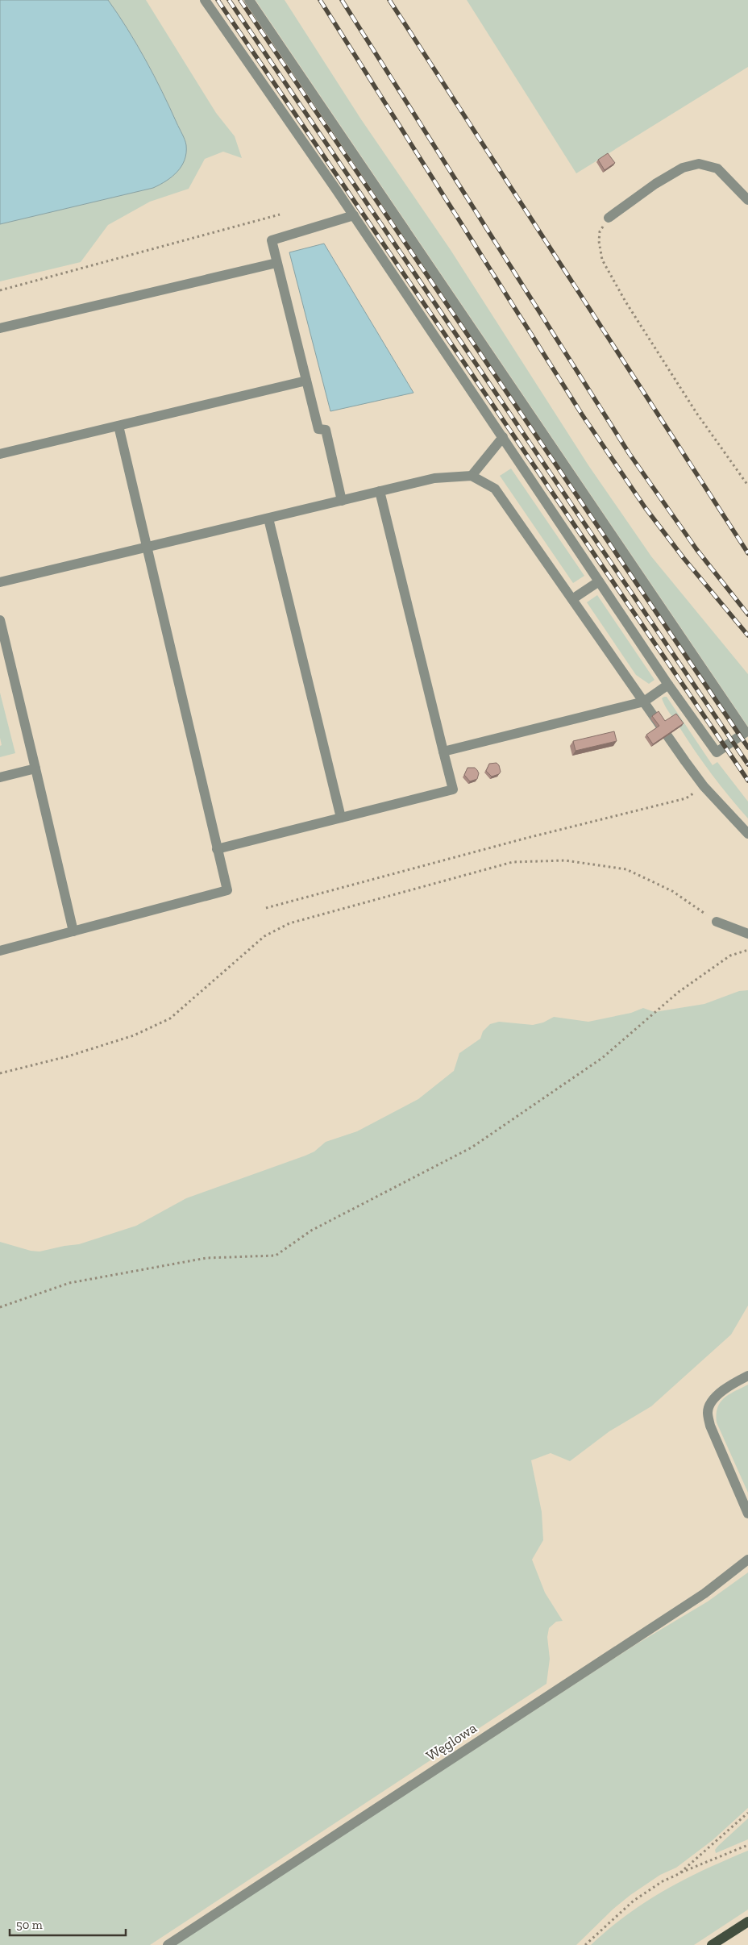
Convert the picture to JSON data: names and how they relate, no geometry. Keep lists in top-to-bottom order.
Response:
{
  "streets": {
    "street": ["Węglowa"]
  },
  "scale_bar": "50 m"
}
